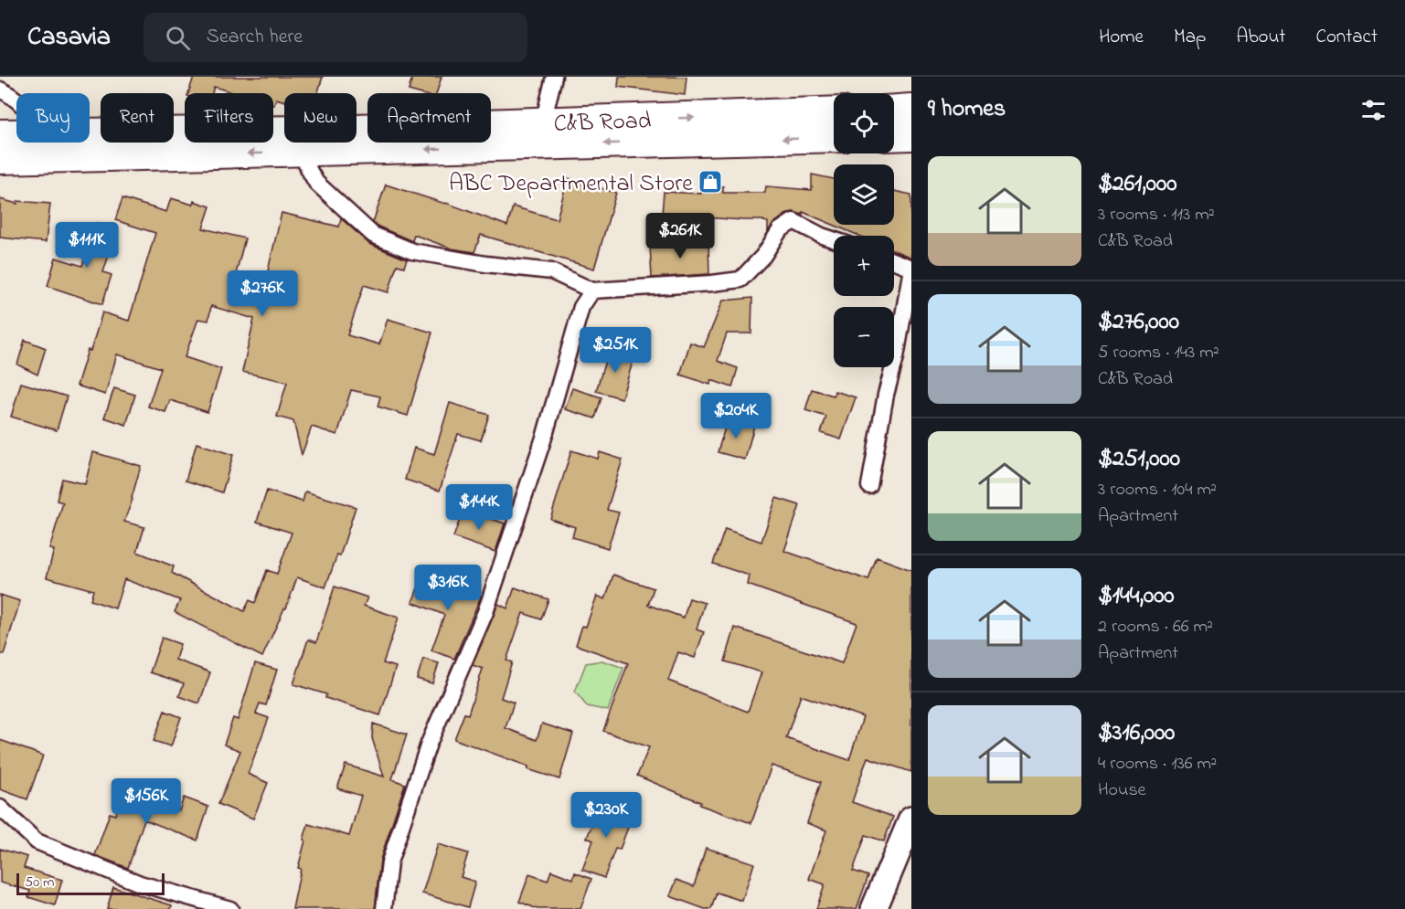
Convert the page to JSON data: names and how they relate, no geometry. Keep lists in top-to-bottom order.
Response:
{
  "streets": {
    "highway": ["C&B Road"]
  },
  "places": {
    "shop": ["ABC Departmental Store"]
  },
  "scale_bar": "50 m",
  "page": {
    "header": "Casavia",
    "search": "Search here",
    "nav": [
      "Home",
      "Map",
      "About",
      "Contact"
    ],
    "heading": "9 homes",
    "map_buttons": ["+", "−"],
    "chip": [
      "Buy",
      "Rent",
      "Filters",
      "New",
      "Apartment"
    ],
    "list": [
      {
        "name": "$261,000",
        "note": "3 rooms · 113 m² · C&B Road"
      },
      {
        "name": "$276,000",
        "note": "5 rooms · 143 m² · C&B Road"
      },
      {
        "name": "$251,000",
        "note": "3 rooms · 104 m² · Apartment"
      },
      {
        "name": "$144,000",
        "note": "2 rooms · 66 m² · Apartment"
      },
      {
        "name": "$316,000",
        "note": "4 rooms · 136 m² · House"
      }
    ],
    "price": [
      "$261K",
      "$111K",
      "$276K",
      "$251K",
      "$204K",
      "$144K",
      "$316K",
      "$156K",
      "$230K"
    ],
    "scale": "50 m"
  }
}
